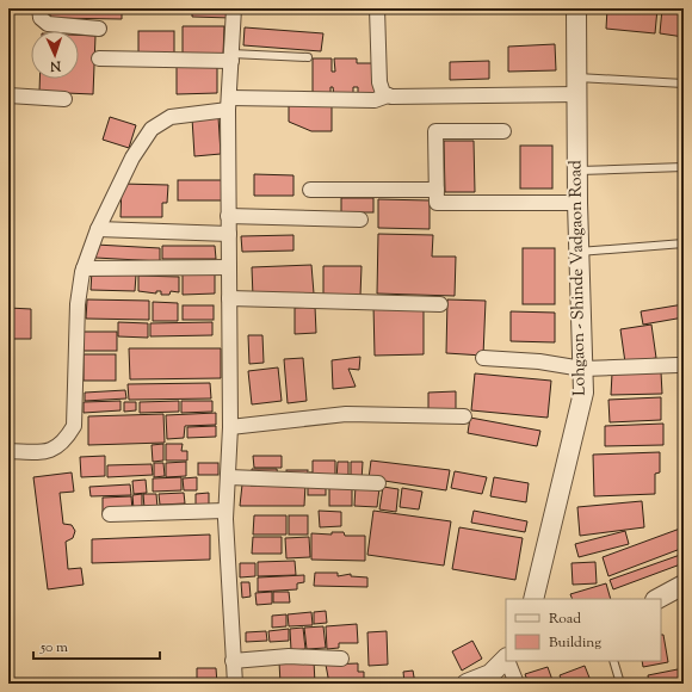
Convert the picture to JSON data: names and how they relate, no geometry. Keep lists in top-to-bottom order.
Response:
{
  "streets": {
    "street": ["Lohgaon - Shinde Vadgaon Road"]
  },
  "legend": ["Road", "Building"],
  "scale_bar": "50 m",
  "north": "bottom"
}
